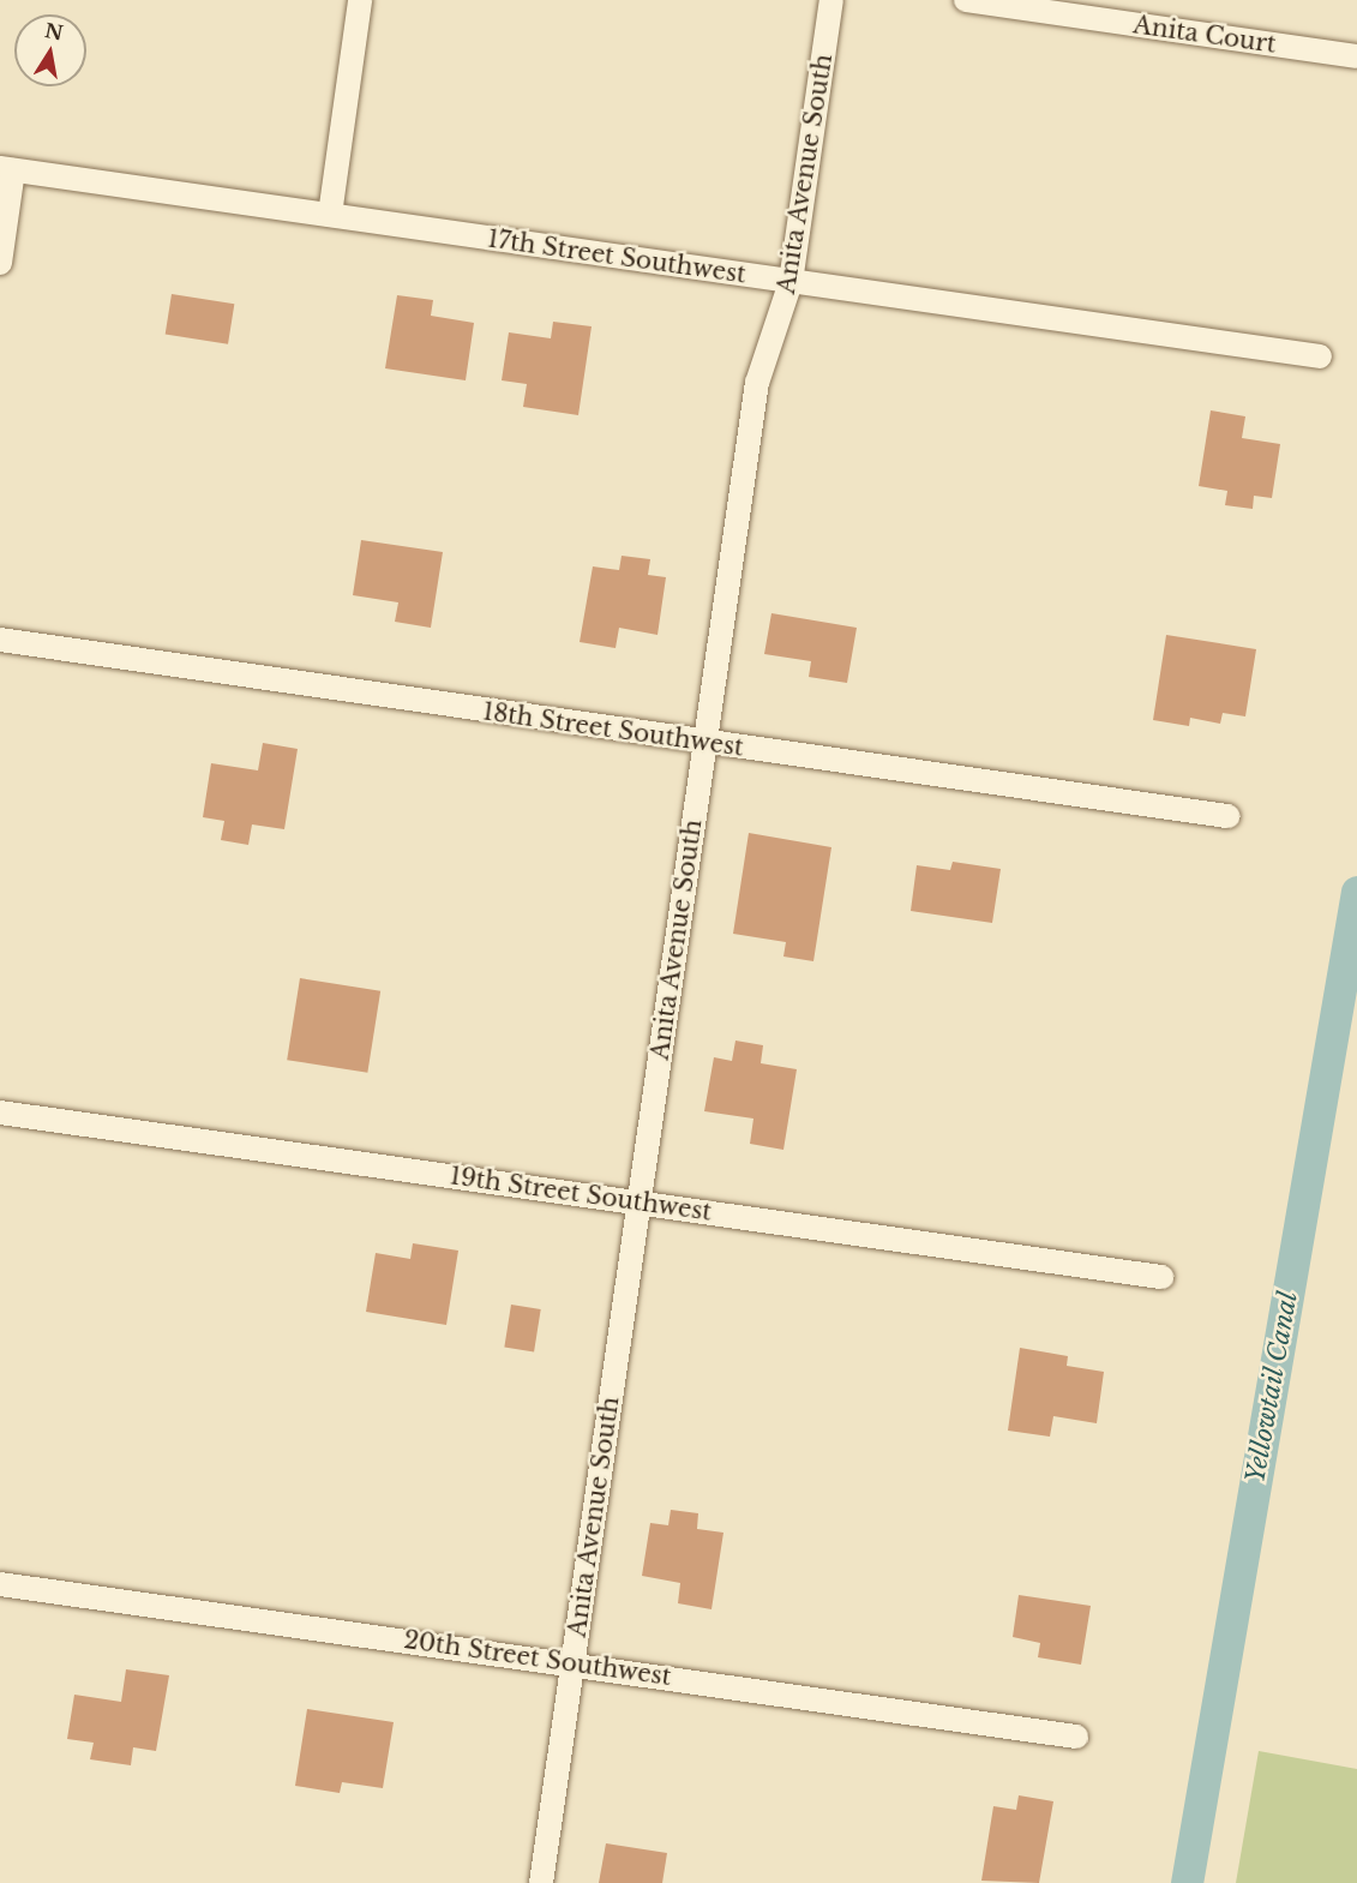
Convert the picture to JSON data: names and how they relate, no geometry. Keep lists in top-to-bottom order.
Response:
{
  "streets": {
    "street": [
      "Anita Court",
      "Anita Avenue South",
      "17th Street Southwest",
      "18th Street Southwest",
      "19th Street Southwest",
      "20th Street Southwest"
    ]
  },
  "crossings": [
    ["Anita Avenue South", "17th Street Southwest"],
    ["Anita Avenue South", "18th Street Southwest"],
    ["Anita Avenue South", "19th Street Southwest"],
    ["Anita Avenue South", "20th Street Southwest"]
  ],
  "water": ["Yellowtail Canal"],
  "north": "top"
}
